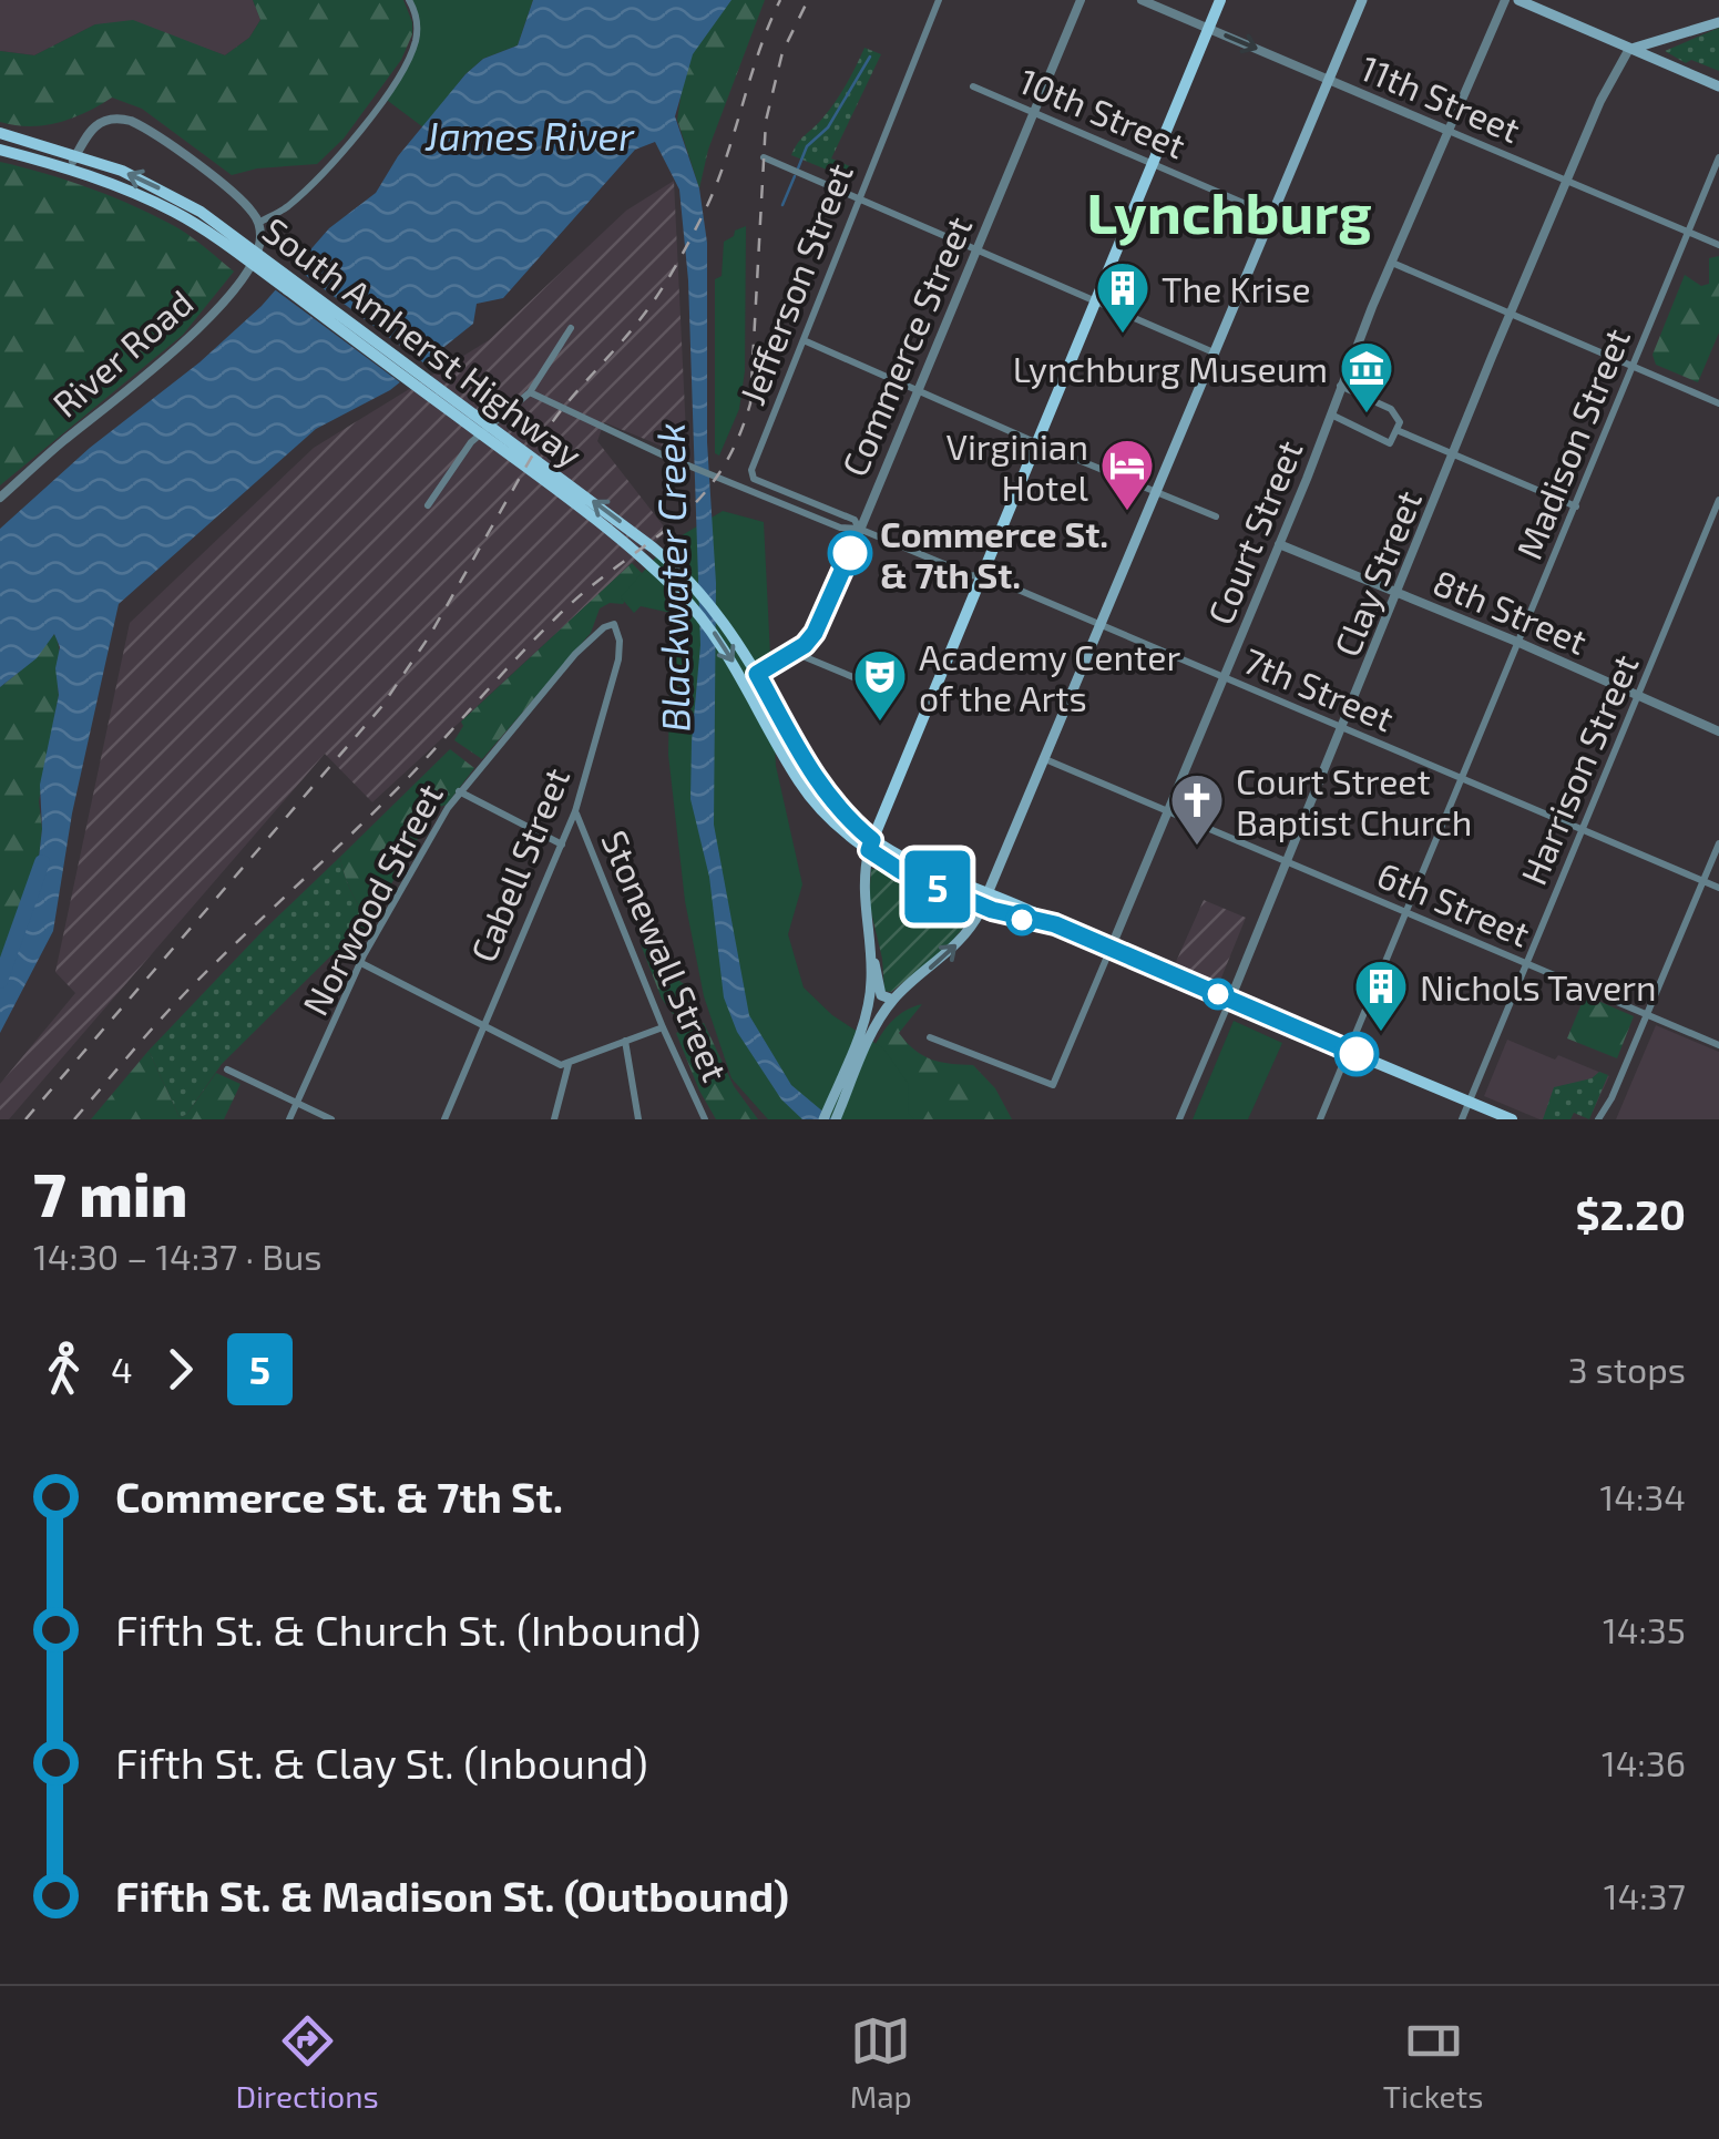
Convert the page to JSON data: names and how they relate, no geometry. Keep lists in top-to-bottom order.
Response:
{
  "streets": {
    "main road": ["South Amherst Highway"],
    "street": [
      "11th Street",
      "10th Street",
      "Jefferson Street",
      "Commerce Street",
      "River Road",
      "Madison Street",
      "Court Street",
      "Clay Street",
      "8th Street",
      "7th Street",
      "Harrison Street",
      "Cabell Street",
      "Norwood Street",
      "6th Street",
      "Stonewall Street"
    ]
  },
  "crossings": [
    ["11th Street", "Madison Street"],
    ["11th Street", "Court Street"],
    ["11th Street", "Clay Street"],
    ["10th Street", "Commerce Street"],
    ["Jefferson Street", "Commerce Street"],
    ["Jefferson Street", "7th Street"],
    ["South Amherst Highway", "Commerce Street"],
    ["Commerce Street", "7th Street"],
    ["Madison Street", "8th Street"],
    ["Madison Street", "7th Street"],
    ["Madison Street", "6th Street"],
    ["Court Street", "8th Street"],
    ["Court Street", "7th Street"],
    ["Court Street", "6th Street"],
    ["Clay Street", "8th Street"],
    ["Clay Street", "7th Street"],
    ["Clay Street", "6th Street"],
    ["8th Street", "Harrison Street"],
    ["7th Street", "Harrison Street"],
    ["Harrison Street", "6th Street"],
    ["Cabell Street", "Norwood Street"],
    ["Cabell Street", "Stonewall Street"]
  ],
  "districts": ["Lynchburg"],
  "water": ["James River", "Blackwater Creek"],
  "places": {
    "building": ["The Krise", "Nichols Tavern"],
    "museum": ["Lynchburg Museum"],
    "hotel": ["Virginian Hotel"],
    "other": ["Commerce St. & 7th St."],
    "theatre": ["Academy Center of the Arts"],
    "church": ["Court Street Baptist Church"]
  },
  "lines": ["bus line 5"],
  "page": {
    "on_map": "5",
    "heading": ["7 min", "14:30 – 14:37 · Bus", "$2.20"],
    "legs": ["4", "5", "3 stops"],
    "list": [
      {
        "name": "Commerce St. & 7th St.",
        "value": "14:34"
      },
      {
        "name": "Fifth St. & Church St. (Inbound)",
        "value": "14:35"
      },
      {
        "name": "Fifth St. & Clay St. (Inbound)",
        "value": "14:36"
      },
      {
        "name": "Fifth St. & Madison St. (Outbound)",
        "value": "14:37"
      }
    ],
    "tabs": ["Directions", "Map", "Tickets"]
  }
}
